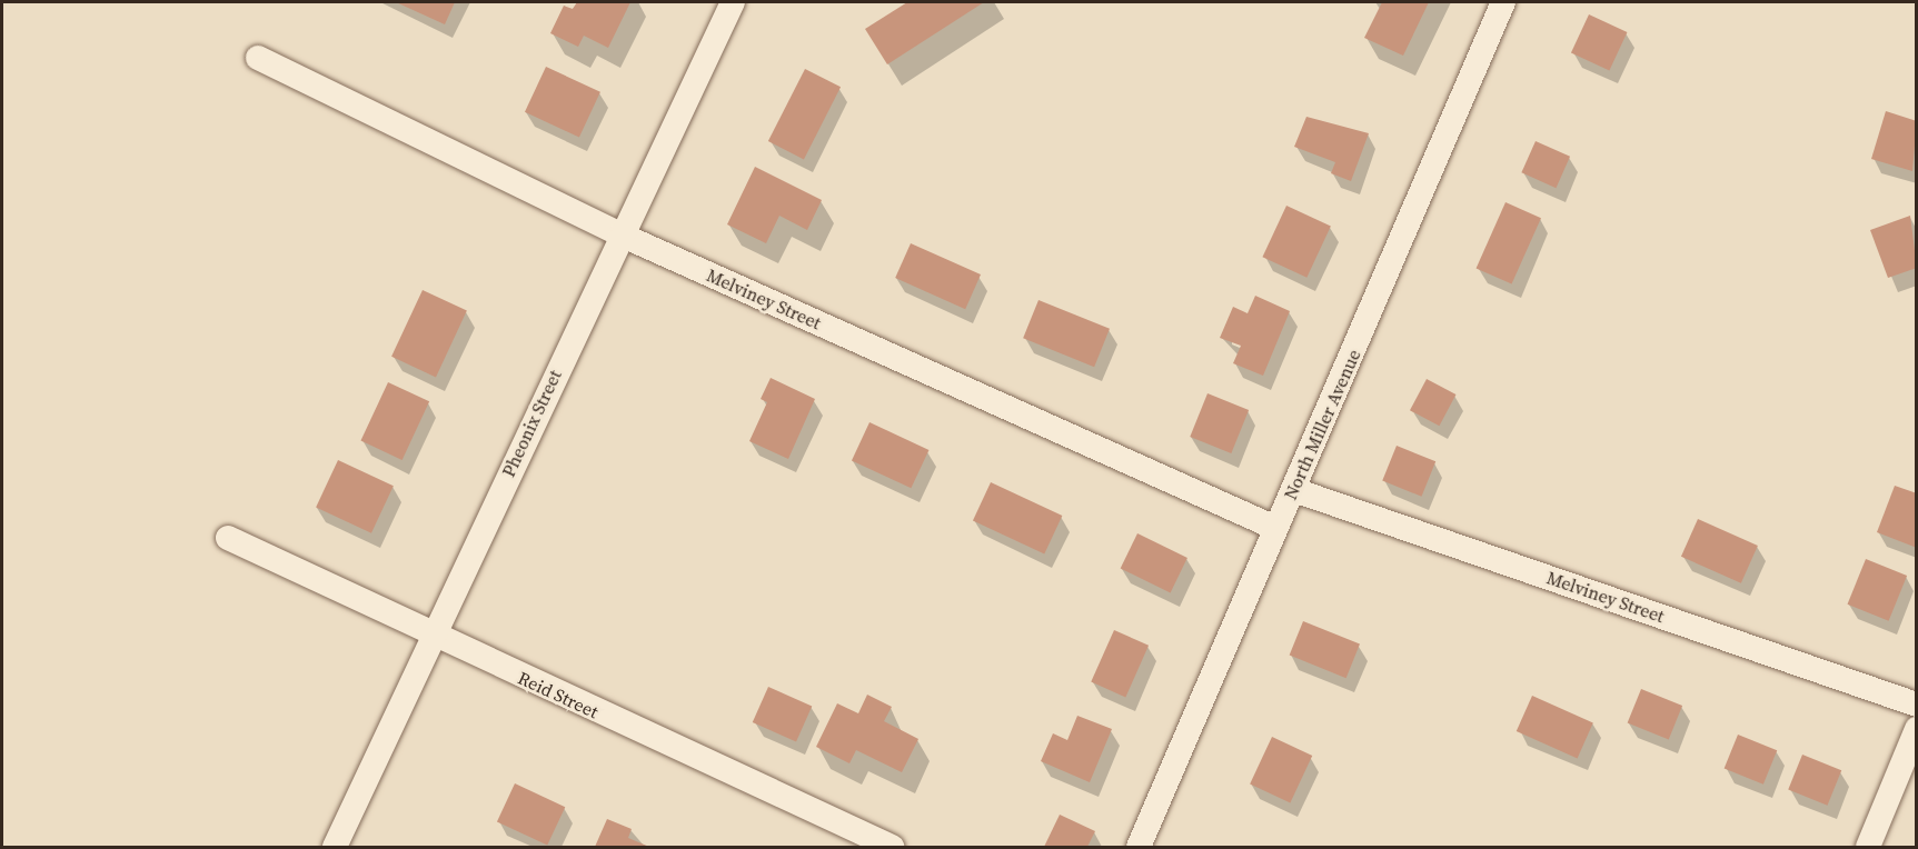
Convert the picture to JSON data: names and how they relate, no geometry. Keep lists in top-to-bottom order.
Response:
{
  "streets": {
    "street": [
      "Melviney Street",
      "Pheonix Street",
      "North Miller Avenue",
      "Reid Street"
    ]
  },
  "crossings": [
    ["Melviney Street", "Pheonix Street"],
    ["Melviney Street", "North Miller Avenue"],
    ["Pheonix Street", "Reid Street"]
  ]
}
